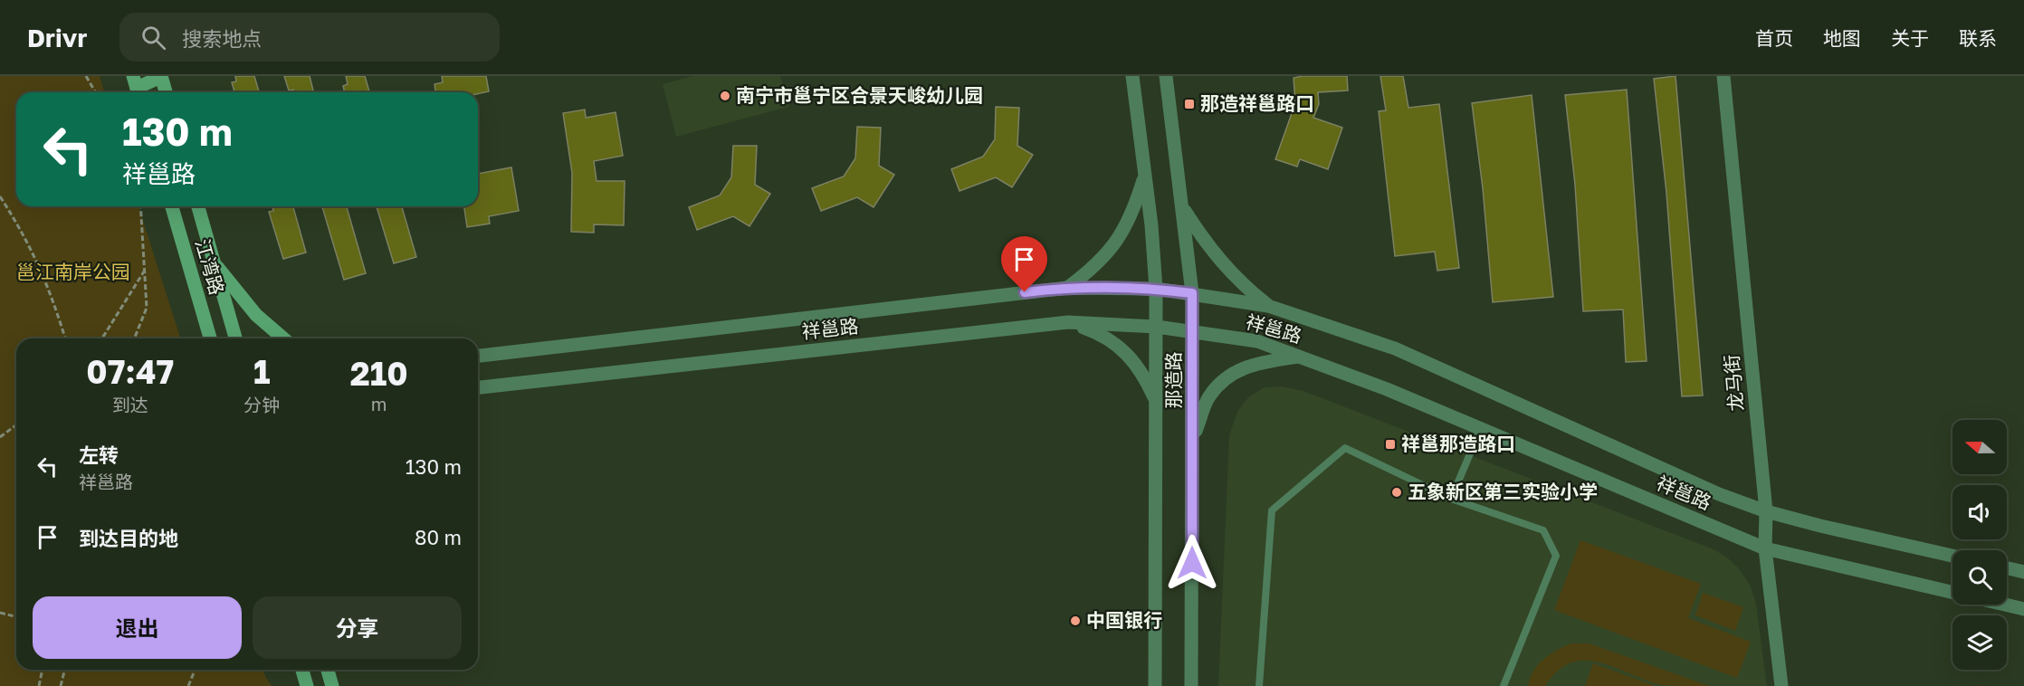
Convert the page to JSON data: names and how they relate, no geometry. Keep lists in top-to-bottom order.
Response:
{
  "streets": {
    "main road": ["江湾路"],
    "street": ["祥邕路", "那造路", "龙马街"]
  },
  "crossings": [
    ["祥邕路", "那造路"],
    ["祥邕路", "龙马街"]
  ],
  "parks": ["邕江南岸公园"],
  "places": {
    "other": ["南宁市邕宁区合景天峻幼儿园", "五象新区第三实验小学", "中国银行"],
    "transit": ["那造祥邕路口", "祥邕那造路口"]
  },
  "north": "left",
  "page": {
    "header": "Drivr",
    "search": "搜索地点",
    "nav": [
      "首页",
      "地图",
      "关于",
      "联系"
    ],
    "turn": ["130 m", "祥邕路"],
    "eta": [
      "07:47",
      "到达",
      "1",
      "分钟",
      "210",
      "m"
    ],
    "list": [
      {
        "name": "左转",
        "note": "祥邕路",
        "value": "130 m"
      },
      {
        "name": "到达目的地",
        "value": "80 m"
      }
    ],
    "buttons": ["退出", "分享"]
  }
}
